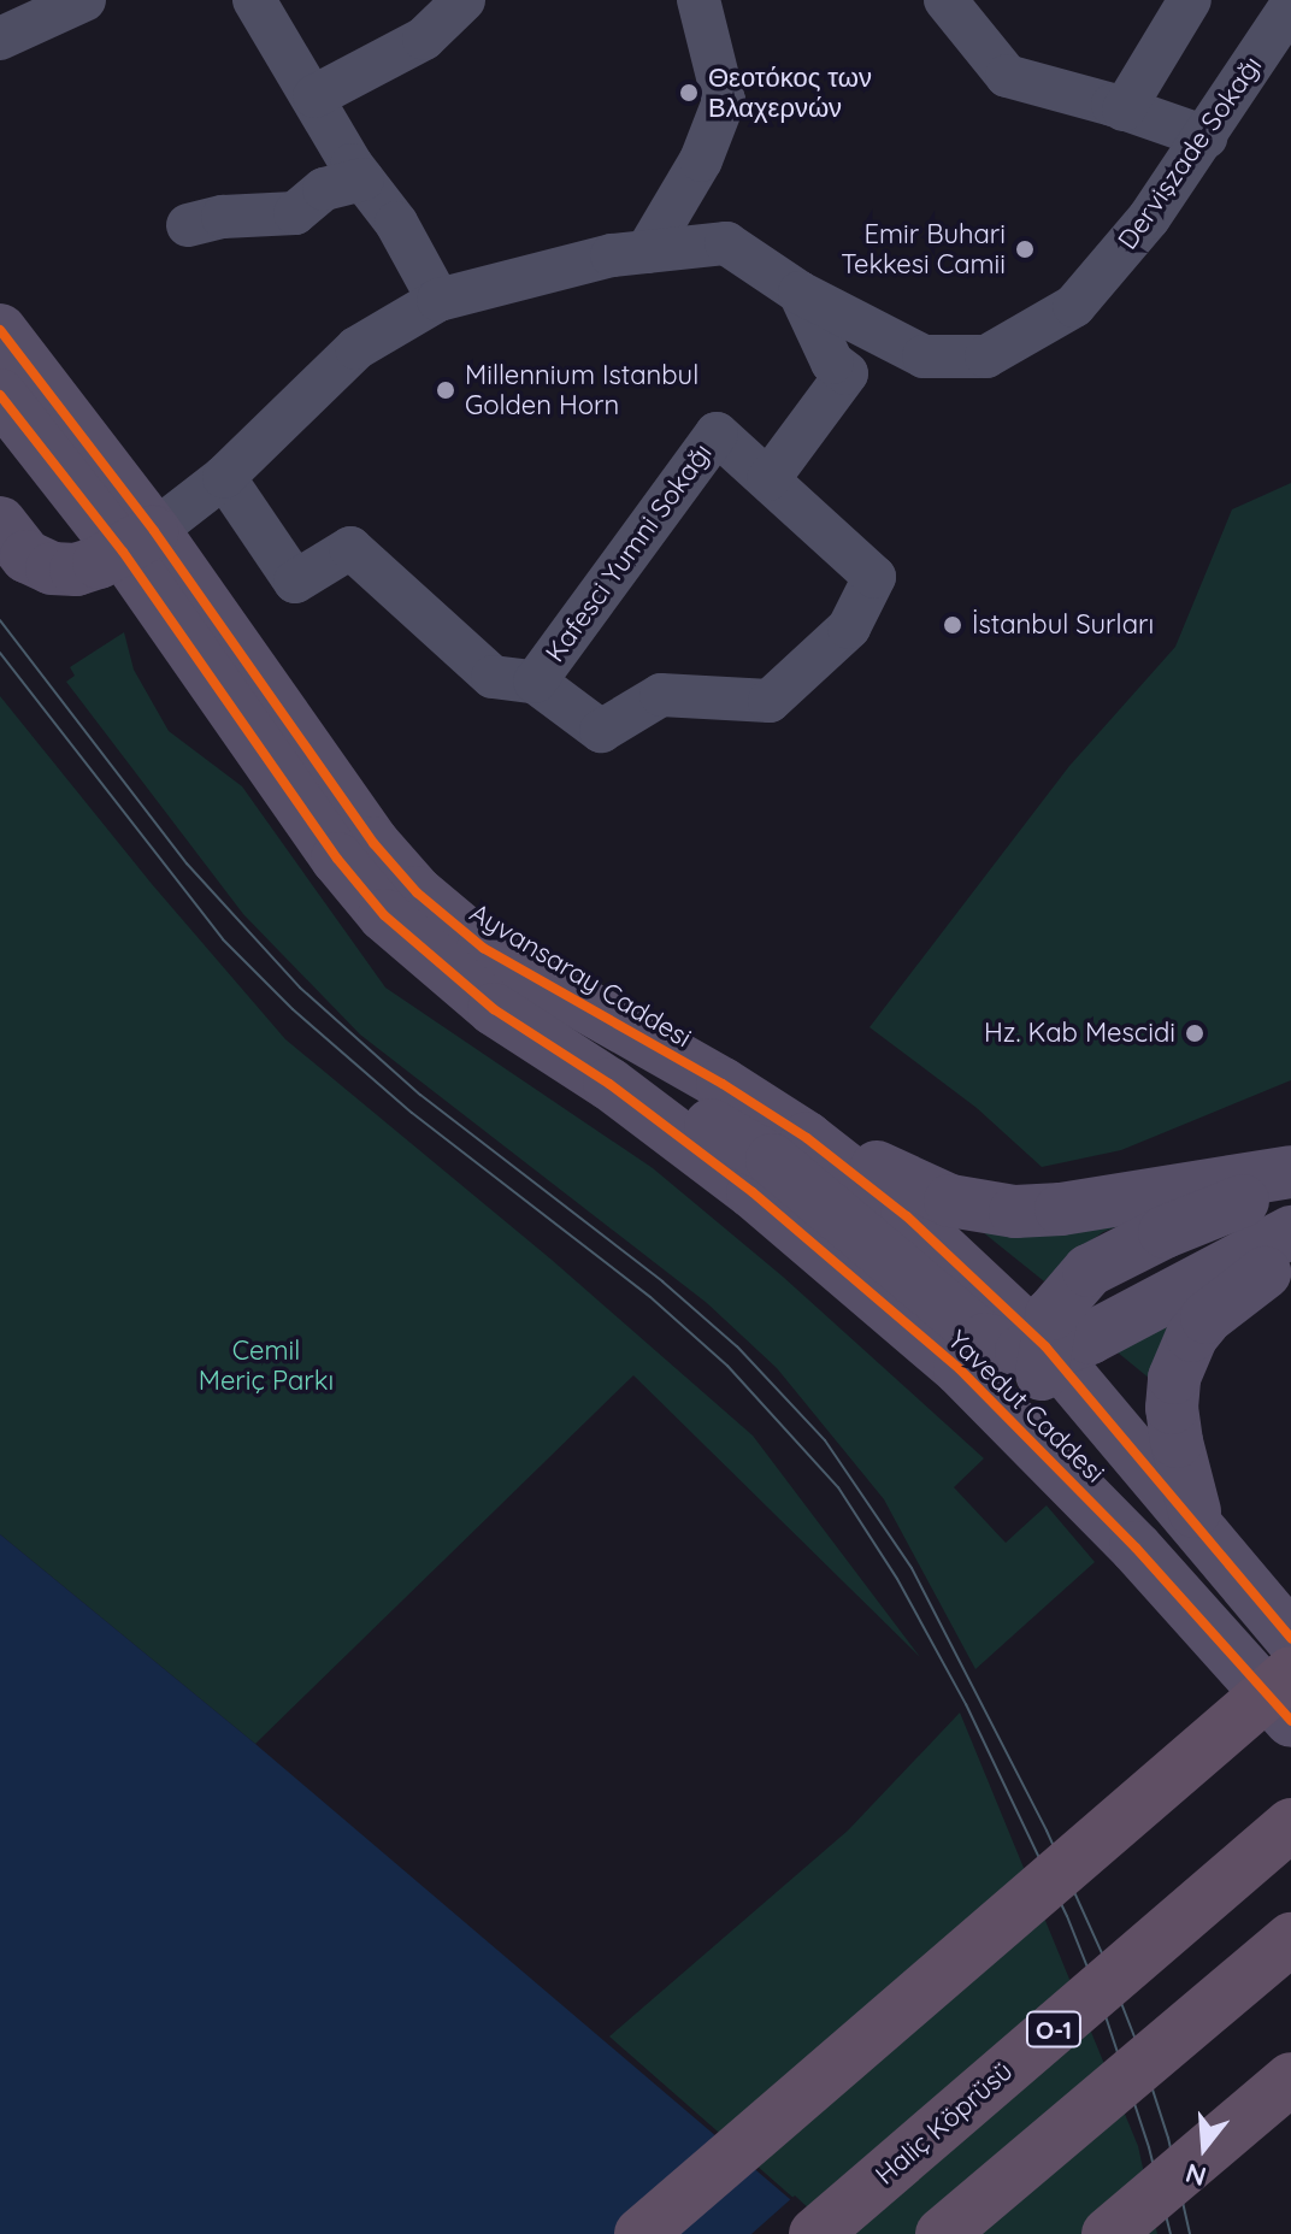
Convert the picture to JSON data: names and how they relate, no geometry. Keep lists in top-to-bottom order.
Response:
{
  "streets": {
    "highway": ["O-1", "Haliç Köprüsü"],
    "main road": ["Ayvansaray Caddesi", "Yavedut Caddesi"],
    "street": ["Dervişzade Sokağı", "Kafesci Yumni Sokağı"]
  },
  "crossings": [
    ["Ayvansaray Caddesi", "Yavedut Caddesi"]
  ],
  "parks": ["Cemil Meriç Parkı"],
  "places": [
    "Θεοτόκος των Βλαχερνών",
    "Emir Buhari Tekkesi Camii",
    "Millennium Istanbul Golden Horn",
    "İstanbul Surları",
    "Hz. Kab Mescidi"
  ],
  "north": "bottom"
}
